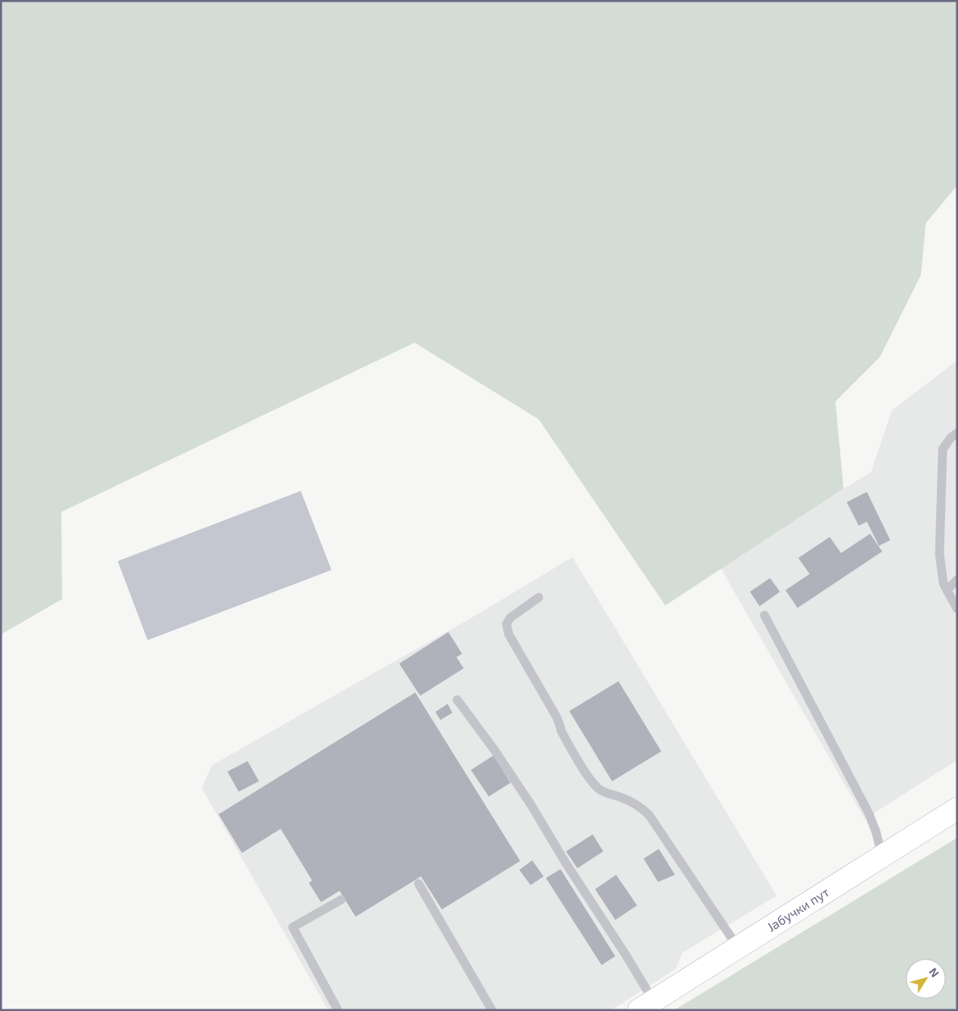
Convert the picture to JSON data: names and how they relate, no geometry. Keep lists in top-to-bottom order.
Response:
{
  "streets": {
    "main road": ["Јабучки пут"]
  },
  "north": "top right"
}
